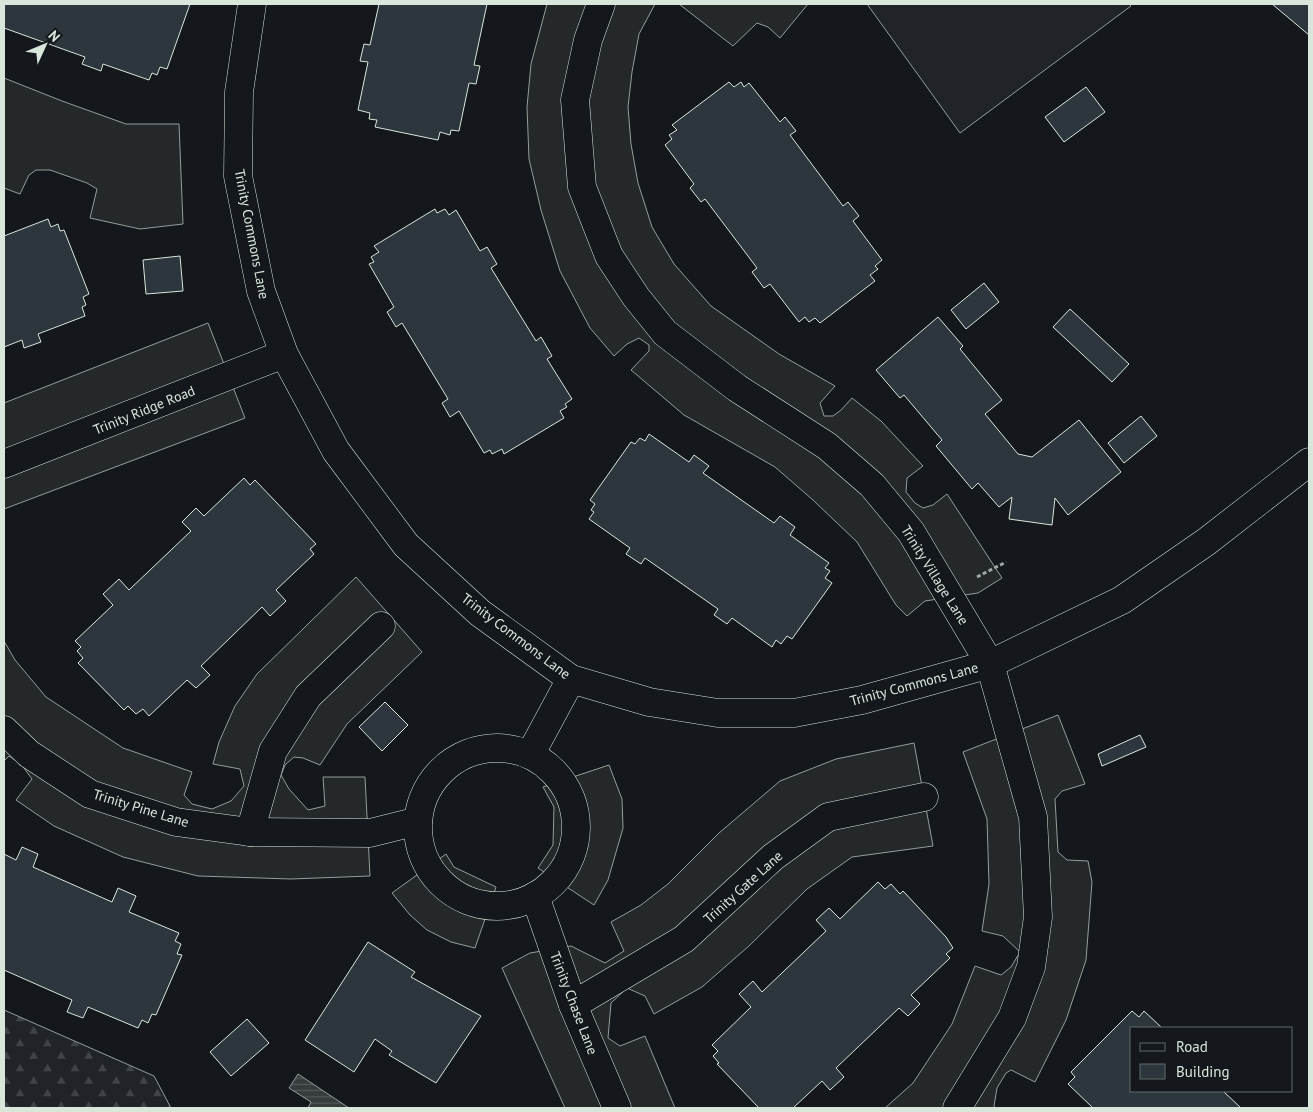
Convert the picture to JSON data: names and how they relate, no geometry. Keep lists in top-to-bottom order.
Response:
{
  "streets": {
    "street": [
      "Trinity Commons Lane",
      "Trinity Ridge Road",
      "Trinity Village Lane",
      "Trinity Pine Lane",
      "Trinity Gate Lane",
      "Trinity Chase Lane"
    ]
  },
  "crossings": [
    ["Trinity Commons Lane", "Trinity Ridge Road"],
    ["Trinity Commons Lane", "Trinity Village Lane"],
    ["Trinity Pine Lane", "Trinity Chase Lane"],
    ["Trinity Gate Lane", "Trinity Chase Lane"]
  ],
  "legend": ["Road", "Building"],
  "north": "top right"
}
